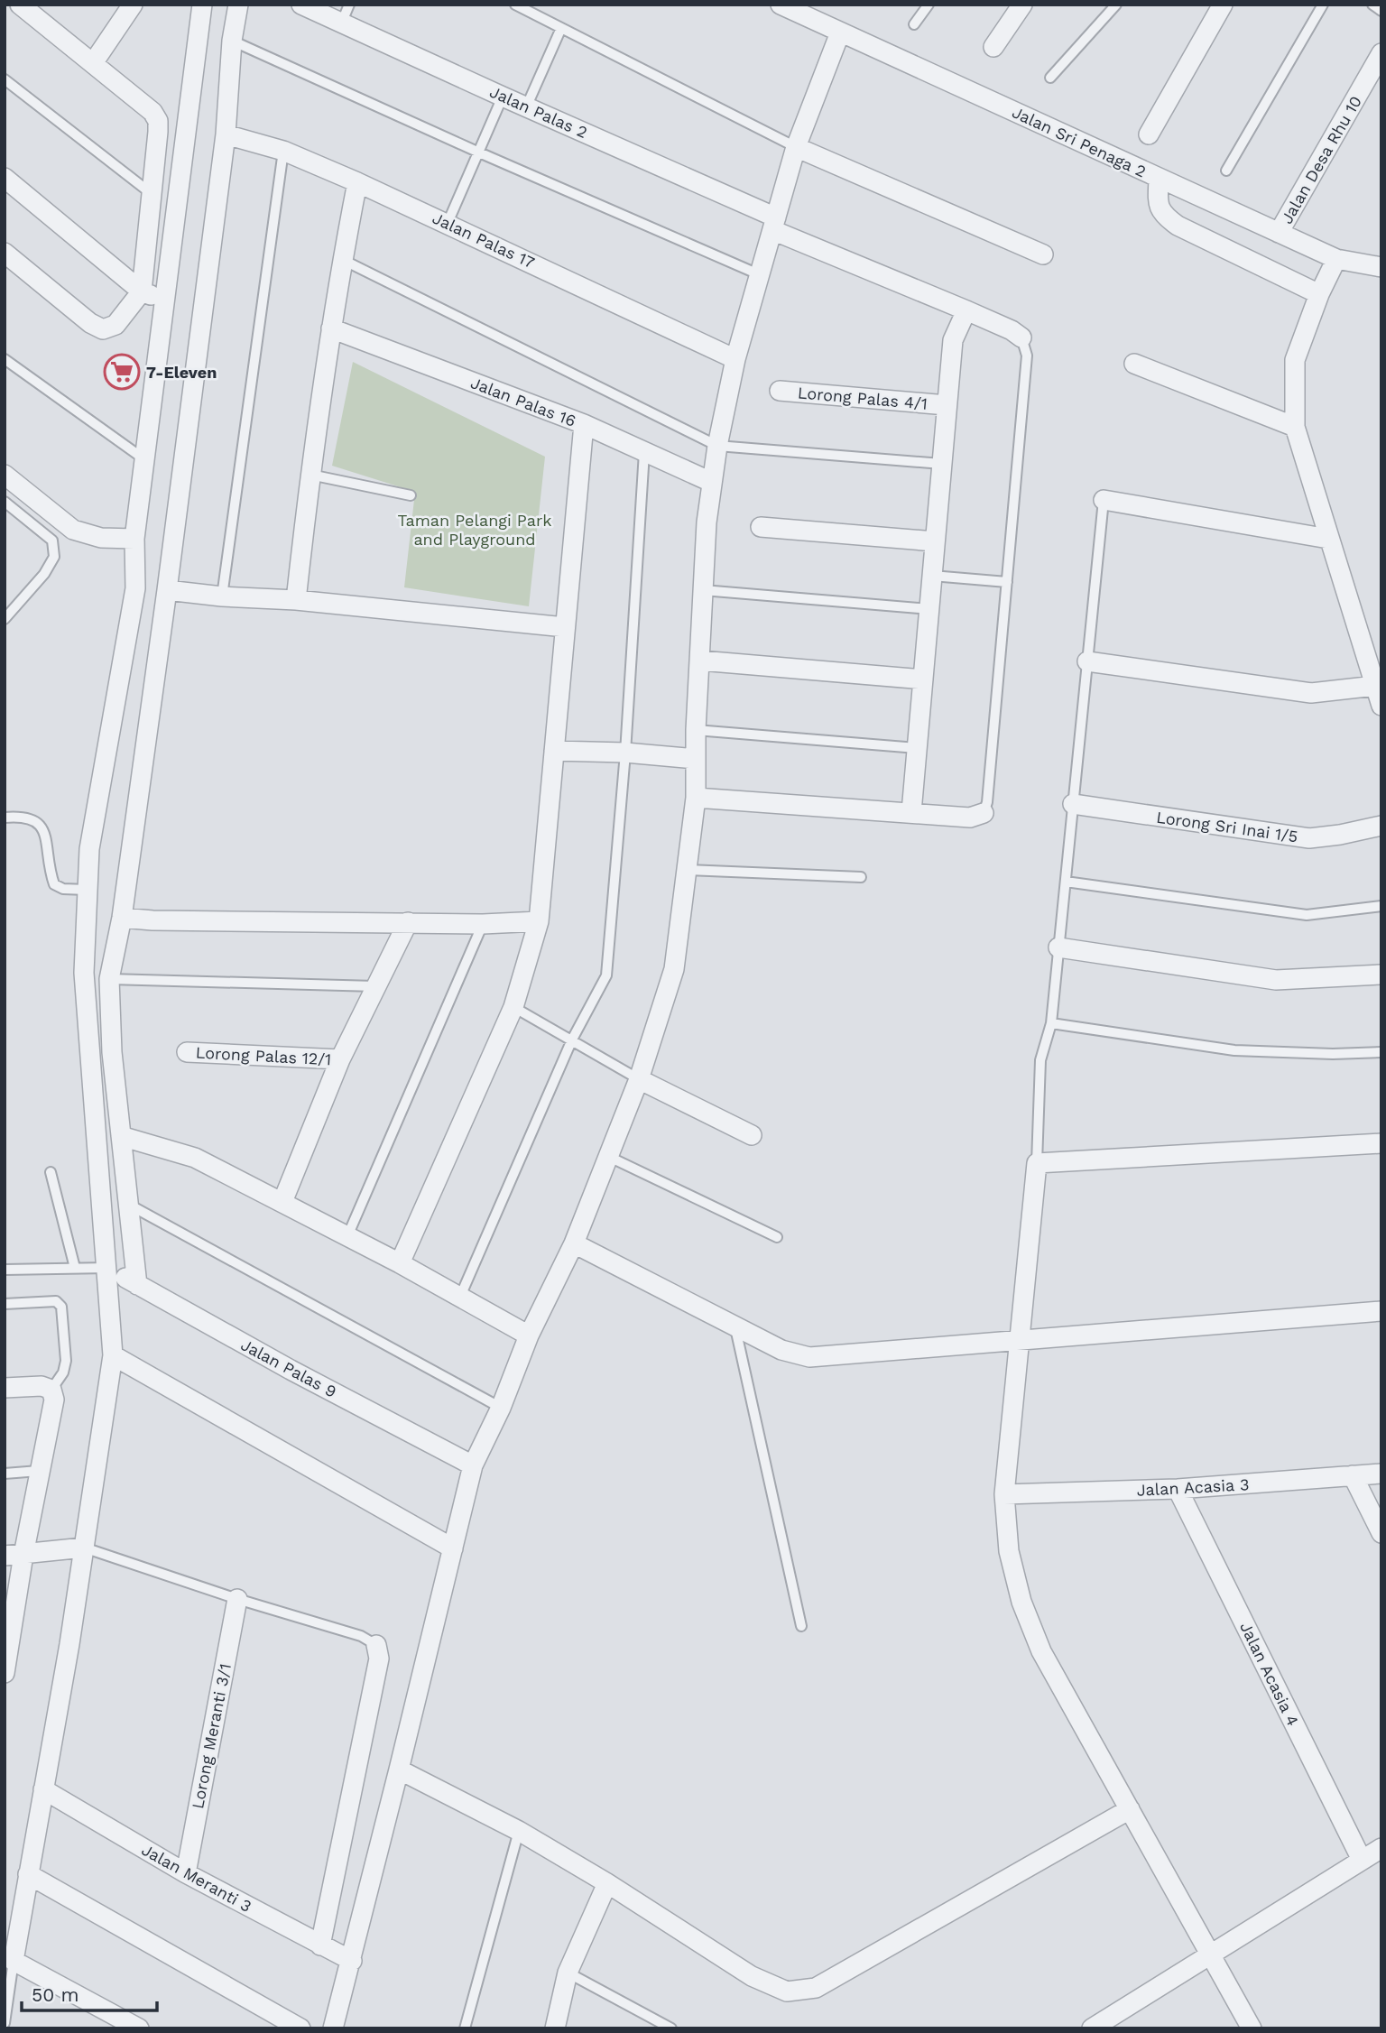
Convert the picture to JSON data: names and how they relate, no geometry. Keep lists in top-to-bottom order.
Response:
{
  "streets": {
    "street": [
      "Jalan Palas 2",
      "Jalan Sri Penaga 2",
      "Jalan Desa Rhu 10",
      "Jalan Palas 17",
      "Lorong Palas 4/1",
      "Jalan Palas 16",
      "Lorong Sri Inai 1/5",
      "Lorong Palas 12/1",
      "Jalan Palas 9",
      "Jalan Acasia 3",
      "Jalan Acasia 4",
      "Lorong Meranti 3/1",
      "Jalan Meranti 3"
    ]
  },
  "crossings": [
    ["Jalan Sri Penaga 2", "Jalan Desa Rhu 10"],
    ["Jalan Acasia 3", "Jalan Acasia 4"],
    ["Lorong Meranti 3/1", "Jalan Meranti 3"]
  ],
  "parks": ["Taman Pelangi Park and Playground"],
  "places": {
    "supermarket": ["7-Eleven"]
  },
  "scale_bar": "50 m"
}
